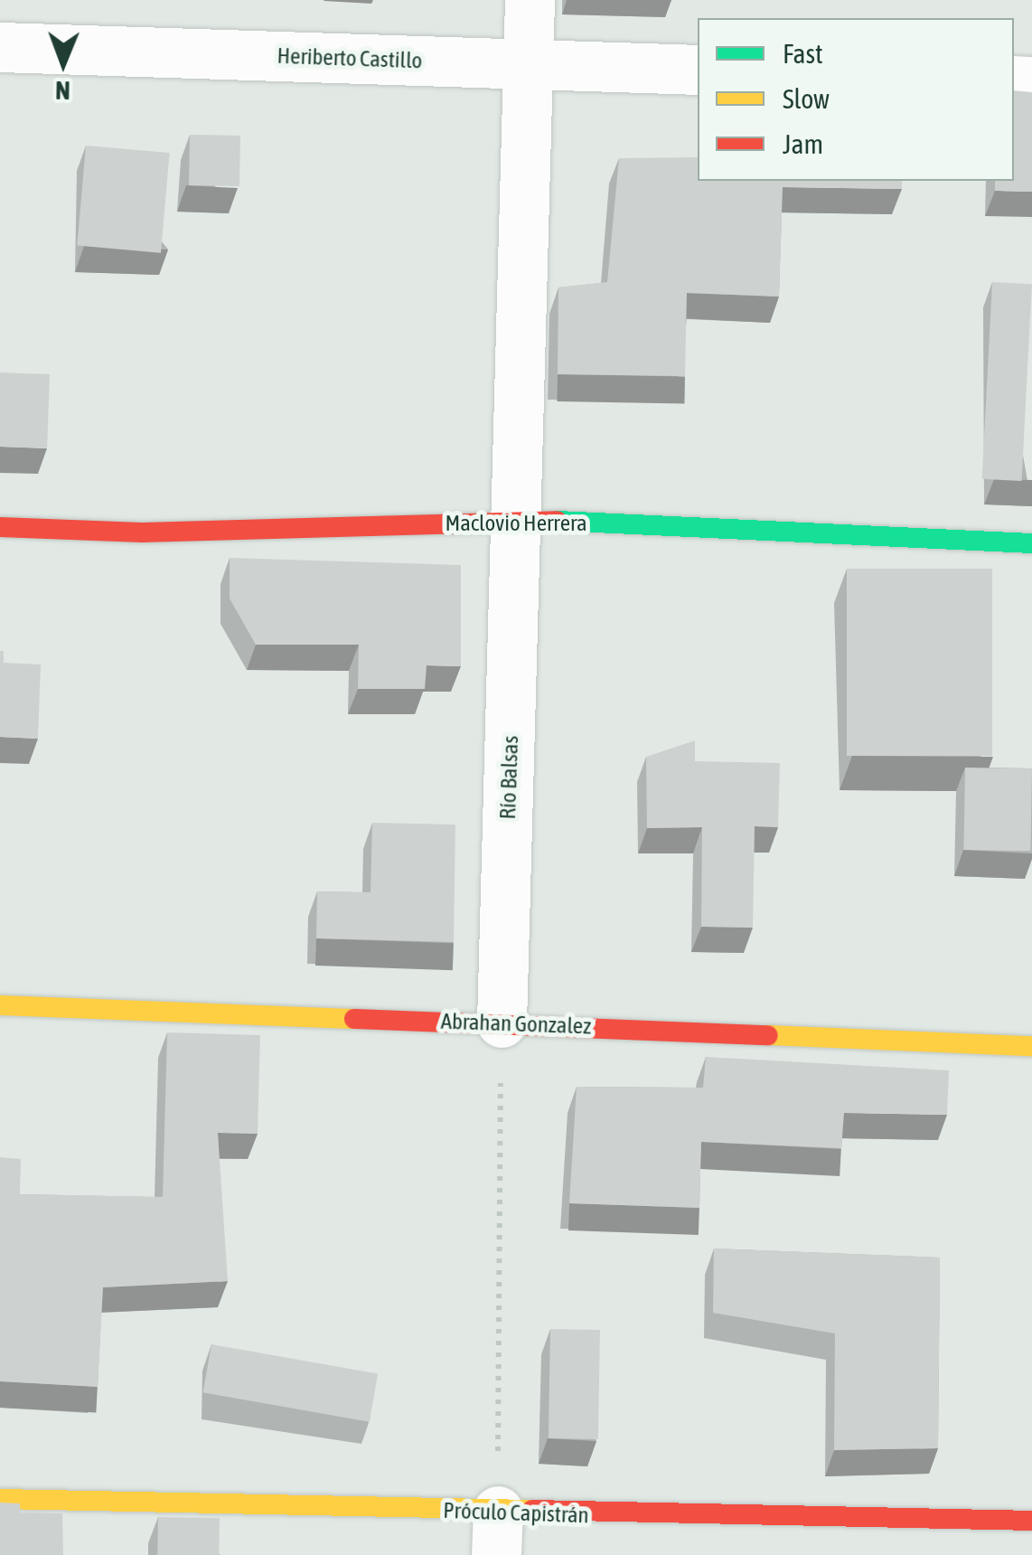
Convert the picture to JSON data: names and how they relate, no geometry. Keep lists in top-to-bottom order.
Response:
{
  "streets": {
    "street": [
      "Heriberto Castillo",
      "Maclovio Herrera",
      "Río Balsas",
      "Abrahan Gonzalez",
      "Próculo Capistrán"
    ]
  },
  "crossings": [
    ["Heriberto Castillo", "Río Balsas"],
    ["Maclovio Herrera", "Río Balsas"],
    ["Río Balsas", "Abrahan Gonzalez"]
  ],
  "legend": ["Fast", "Slow", "Jam"],
  "north": "bottom"
}
